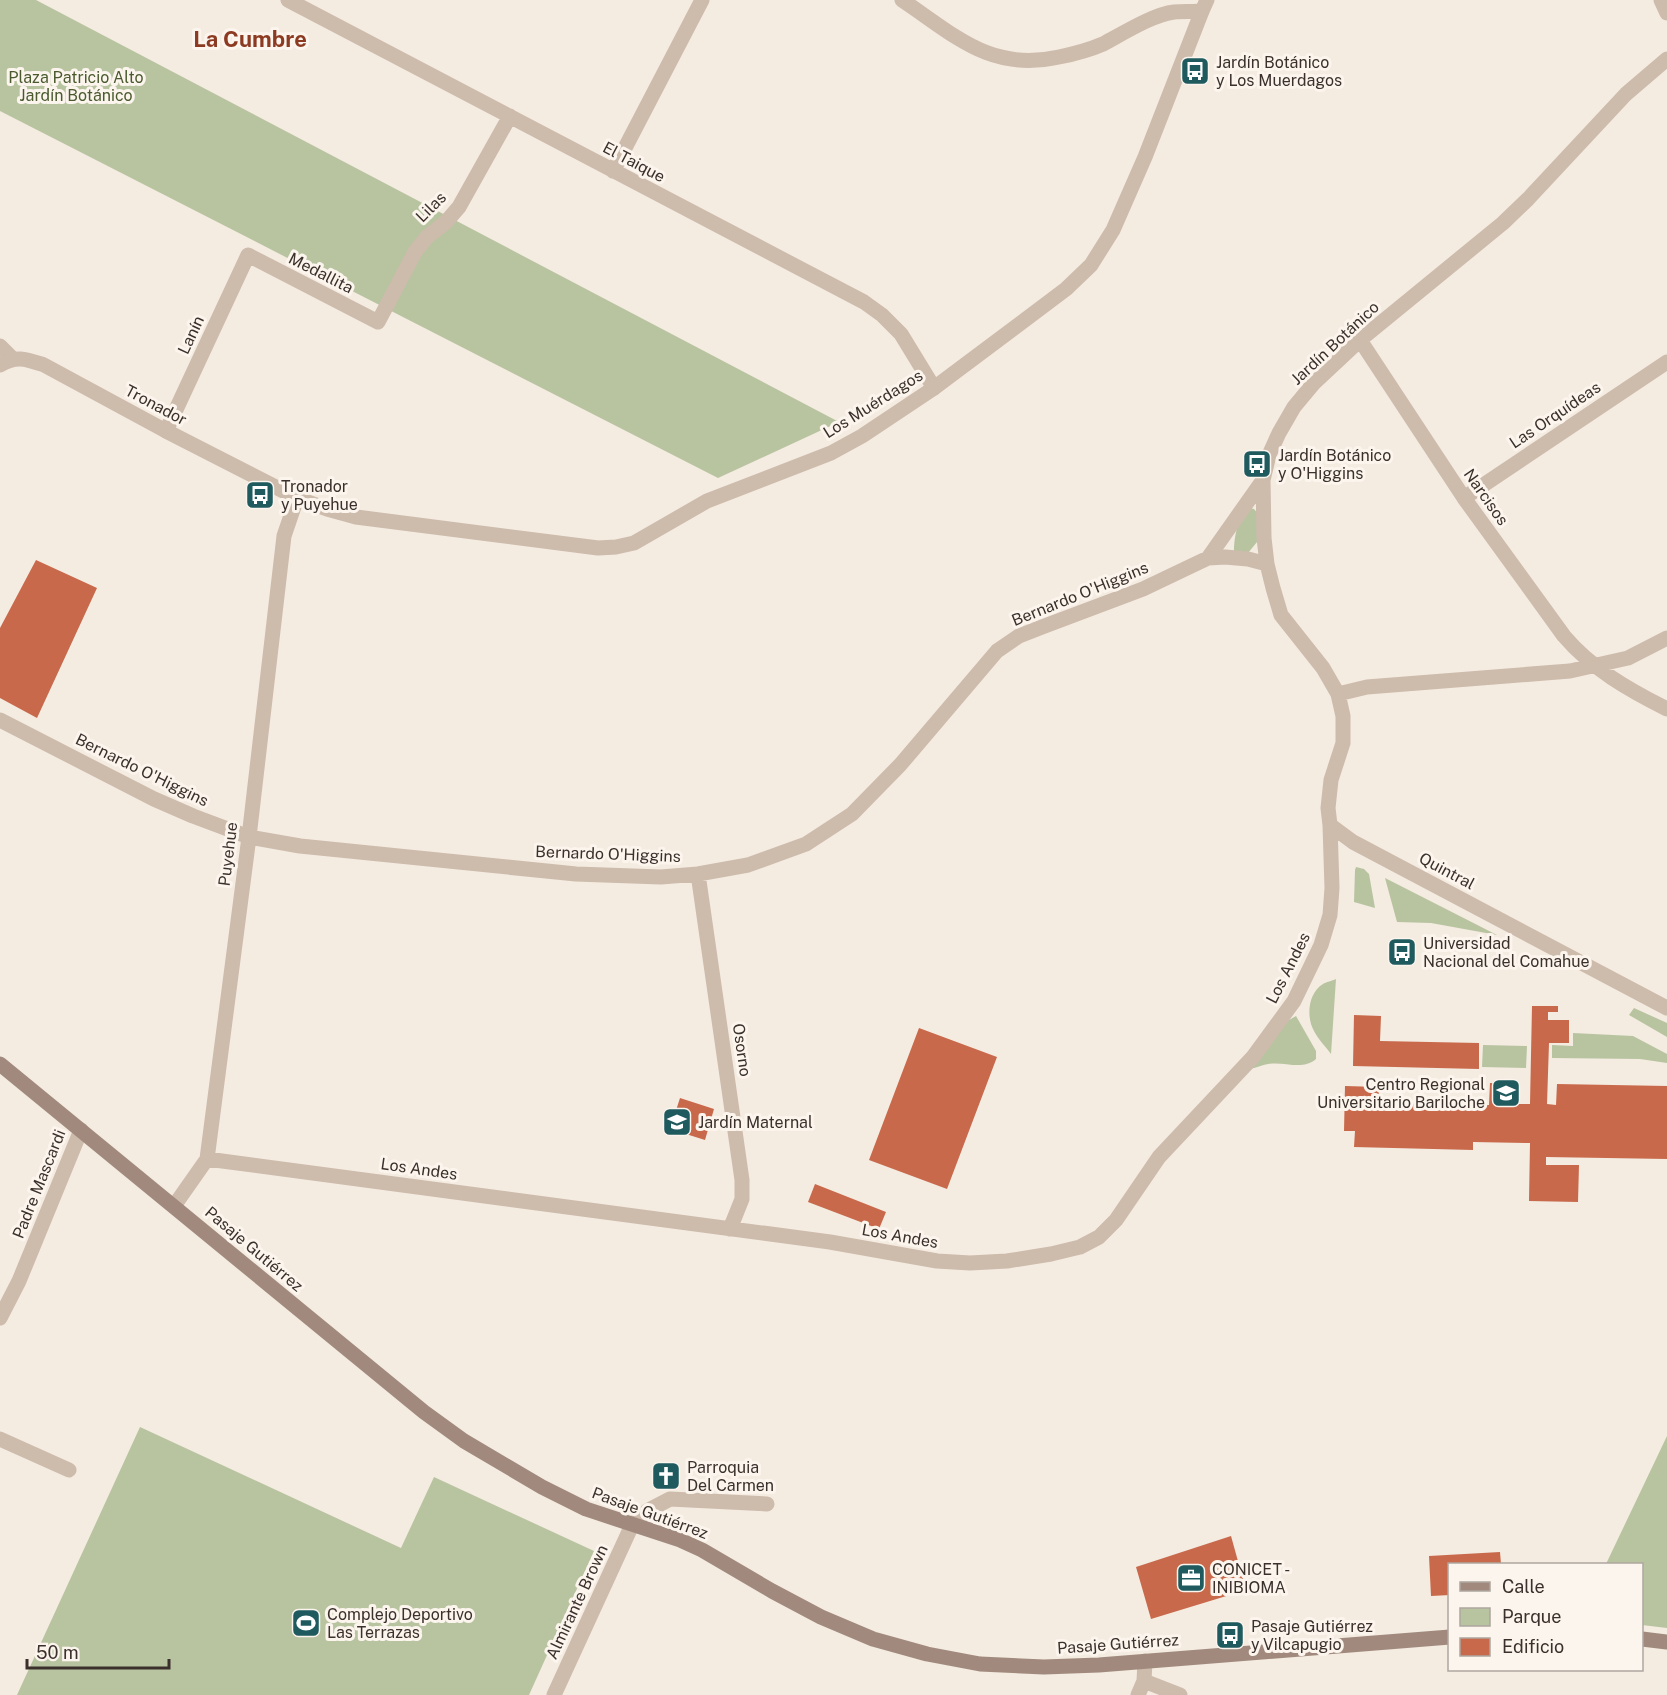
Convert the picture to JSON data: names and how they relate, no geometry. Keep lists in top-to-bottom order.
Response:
{
  "streets": {
    "main road": ["Pasaje Gutiérrez"],
    "street": [
      "El Taique",
      "Lilas",
      "Medallita",
      "Lanín",
      "Jardín Botánico",
      "Los Muérdagos",
      "Tronador",
      "Las Orquídeas",
      "Narcisos",
      "Bernardo O'Higgins",
      "Puyehue",
      "Quintral",
      "Los Andes",
      "Osorno",
      "Padre Mascardi",
      "Almirante Brown"
    ]
  },
  "crossings": [
    ["El Taique", "Lilas"],
    ["El Taique", "Los Muérdagos"],
    ["Lilas", "Medallita"],
    ["Medallita", "Lanín"],
    ["Lanín", "Tronador"],
    ["Jardín Botánico", "Narcisos"],
    ["Jardín Botánico", "Bernardo O'Higgins"],
    ["Los Muérdagos", "Tronador"],
    ["Los Muérdagos", "Puyehue"],
    ["Tronador", "Puyehue"],
    ["Las Orquídeas", "Narcisos"],
    ["Bernardo O'Higgins", "Puyehue"],
    ["Bernardo O'Higgins", "Osorno"],
    ["Puyehue", "Los Andes"],
    ["Puyehue", "Pasaje Gutiérrez"],
    ["Quintral", "Los Andes"],
    ["Los Andes", "Osorno"],
    ["Padre Mascardi", "Pasaje Gutiérrez"],
    ["Pasaje Gutiérrez", "Almirante Brown"]
  ],
  "districts": ["La Cumbre"],
  "parks": ["Plaza Patricio Alto Jardín Botánico"],
  "places": {
    "bus stop": [
      "Jardín Botánico y Los Muerdagos",
      "Jardín Botánico y O'Higgins",
      "Tronador y Puyehue",
      "Universidad Nacional del Comahue",
      "Pasaje Gutiérrez y Vilcapugio"
    ],
    "school or university": ["Centro Regional Universitario Bariloche", "Jardín Maternal"],
    "church": ["Parroquia Del Carmen"],
    "office": ["CONICET - INIBIOMA"],
    "sports": ["Complejo Deportivo Las Terrazas"]
  },
  "legend": ["Calle", "Parque", "Edificio"],
  "scale_bar": "50 m"
}
